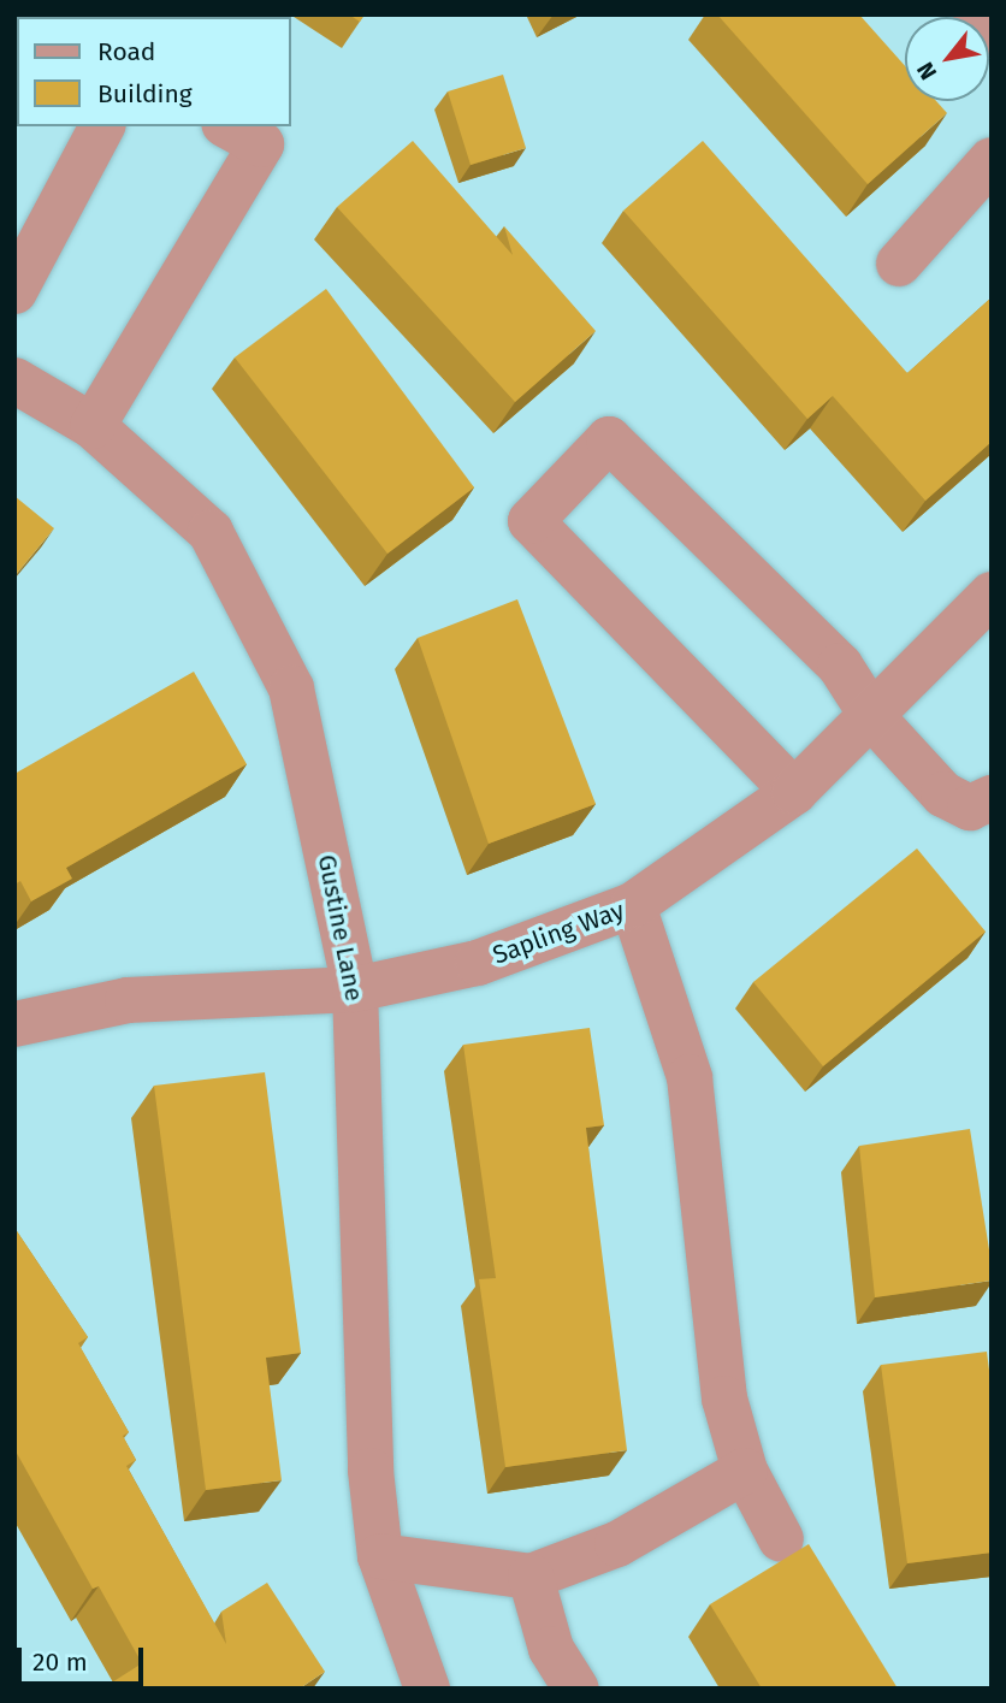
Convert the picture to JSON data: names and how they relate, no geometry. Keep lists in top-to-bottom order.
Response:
{
  "streets": {
    "street": ["Gustine Lane", "Sapling Way"]
  },
  "crossings": [
    ["Gustine Lane", "Sapling Way"]
  ],
  "legend": ["Road", "Building"],
  "scale_bar": "20 m",
  "north": "bottom left"
}
